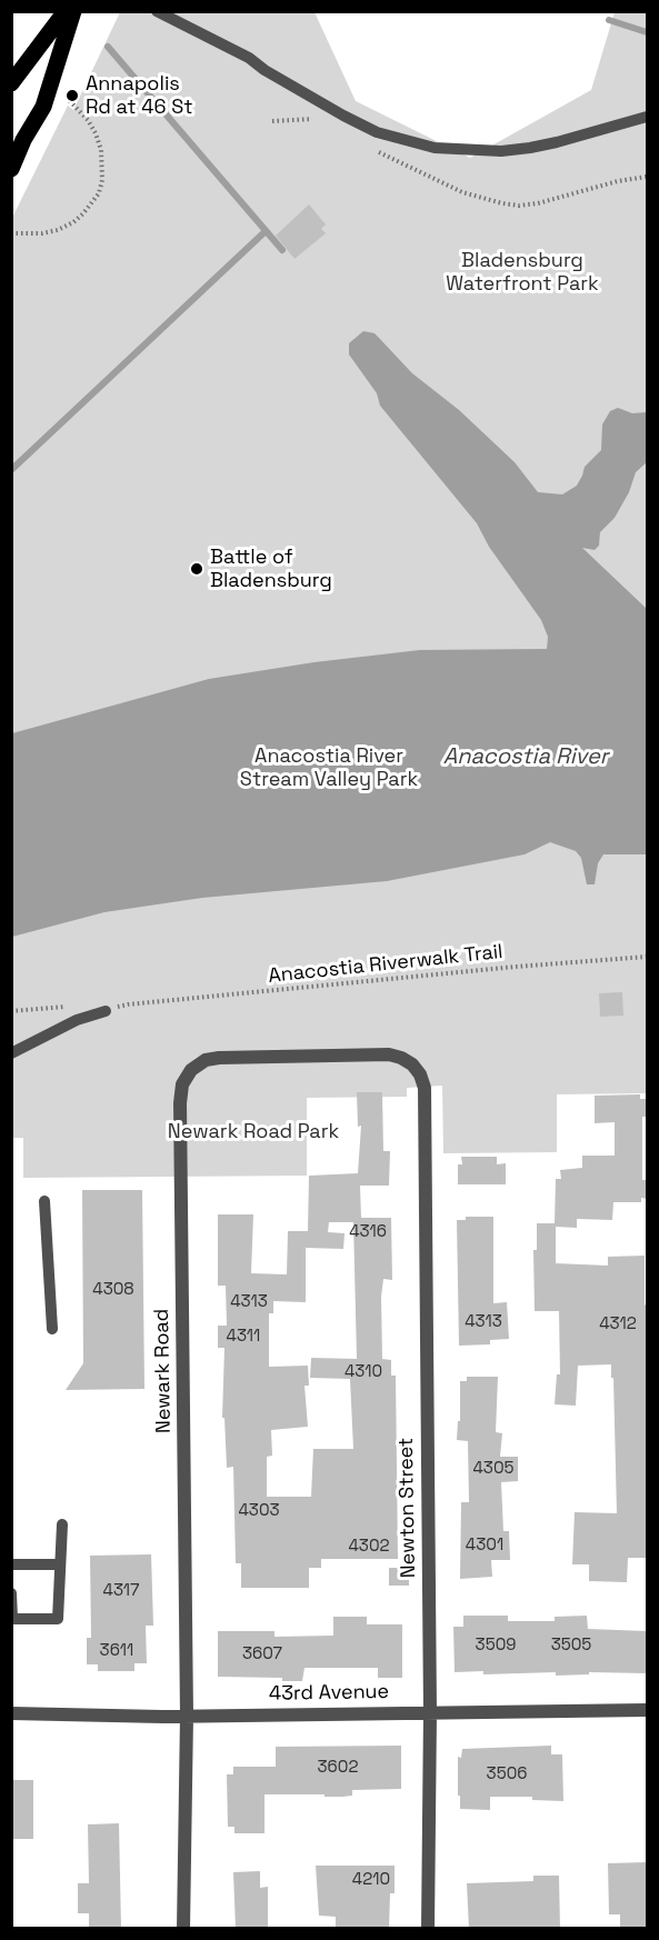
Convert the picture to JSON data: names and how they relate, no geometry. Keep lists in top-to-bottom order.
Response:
{
  "streets": {
    "street": ["Newark Road", "Newton Street", "43rd Avenue"],
    "path": ["Anacostia Riverwalk Trail"]
  },
  "crossings": [
    ["Newark Road", "Newton Street"],
    ["Newark Road", "43rd Avenue"],
    ["Newton Street", "43rd Avenue"]
  ],
  "water": ["Anacostia River"],
  "parks": ["Bladensburg Waterfront Park", "Anacostia River Stream Valley Park", "Newark Road Park"],
  "places": ["Annapolis Rd at 46 St", "Battle of Bladensburg"],
  "house_numbers": [
    "4316",
    "4308",
    "4313",
    "4313",
    "4312",
    "4311",
    "4310",
    "4305",
    "4303",
    "4301",
    "4302",
    "4317",
    "3509",
    "3505",
    "3611",
    "3607",
    "3602",
    "3506",
    "4210"
  ]
}
